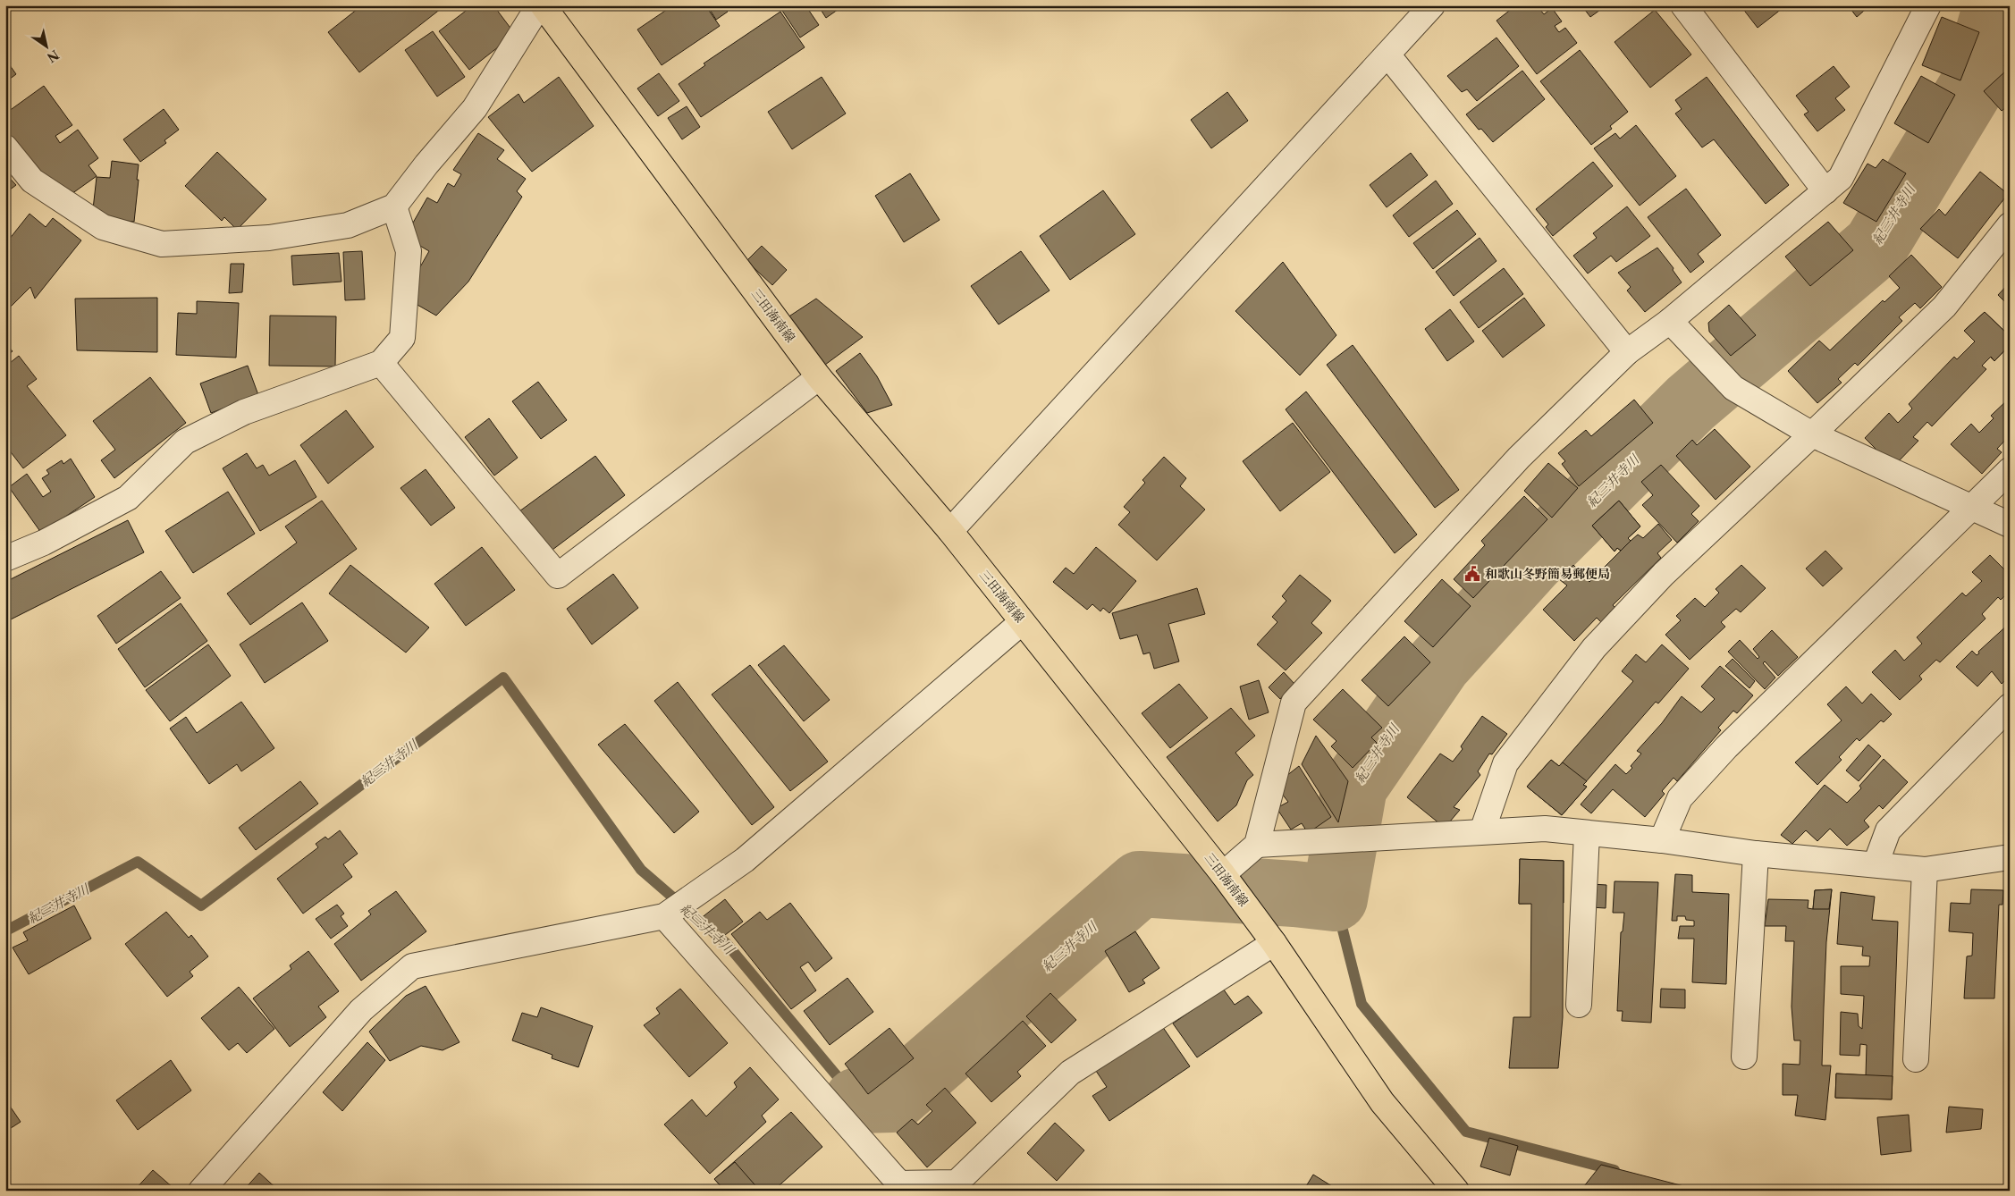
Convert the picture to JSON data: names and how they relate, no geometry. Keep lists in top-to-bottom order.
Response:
{
  "streets": {
    "main road": ["三田海南線"]
  },
  "water": ["紀三井寺川"],
  "places": {
    "public building": ["和歌山冬野簡易郵便局"]
  },
  "north": "bottom right"
}
